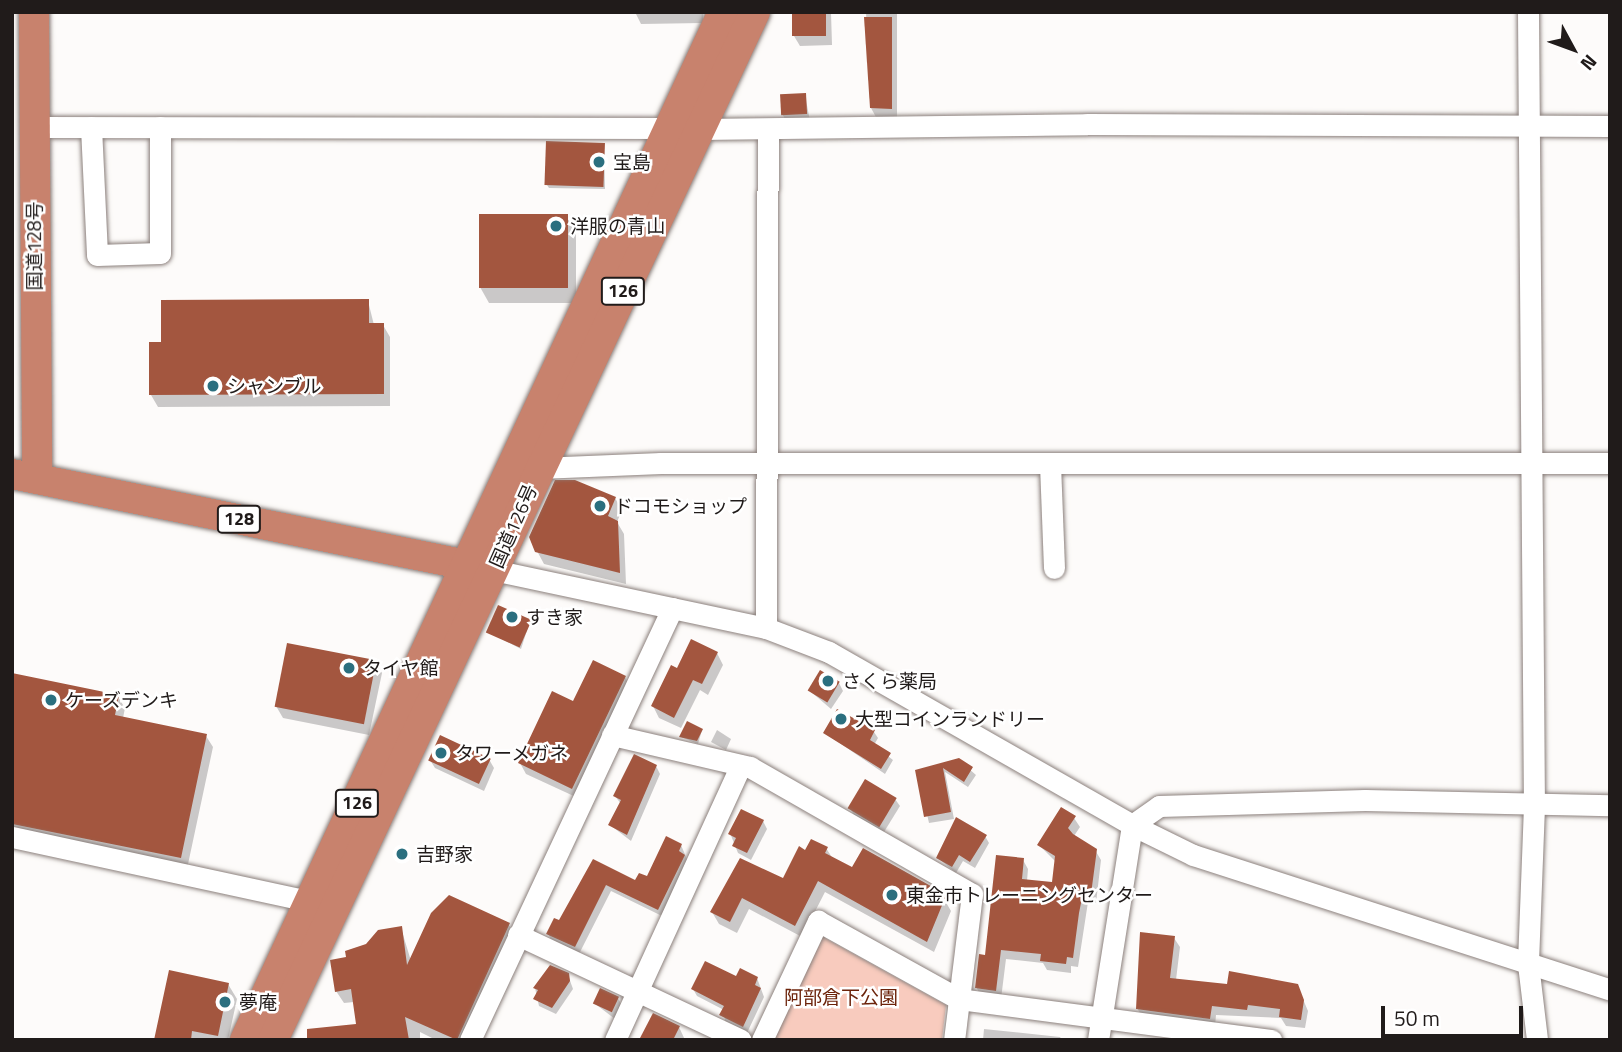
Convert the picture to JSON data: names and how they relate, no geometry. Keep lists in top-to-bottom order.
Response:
{
  "streets": {
    "highway": [
      "国道128号",
      "126",
      "128",
      "国道126号"
    ]
  },
  "crossings": [
    ["国道128号", "国道126号"]
  ],
  "parks": ["阿部倉下公園"],
  "places": [
    "宝島",
    "洋服の青山",
    "シャンブル",
    "ドコモショップ",
    "すき家",
    "タイヤ館",
    "さくら薬局",
    "ケーズデンキ",
    "大型コインランドリー",
    "タワーメガネ",
    "吉野家",
    "東金市トレーニングセンター",
    "夢庵"
  ],
  "scale_bar": "50 m",
  "north": "bottom right"
}
